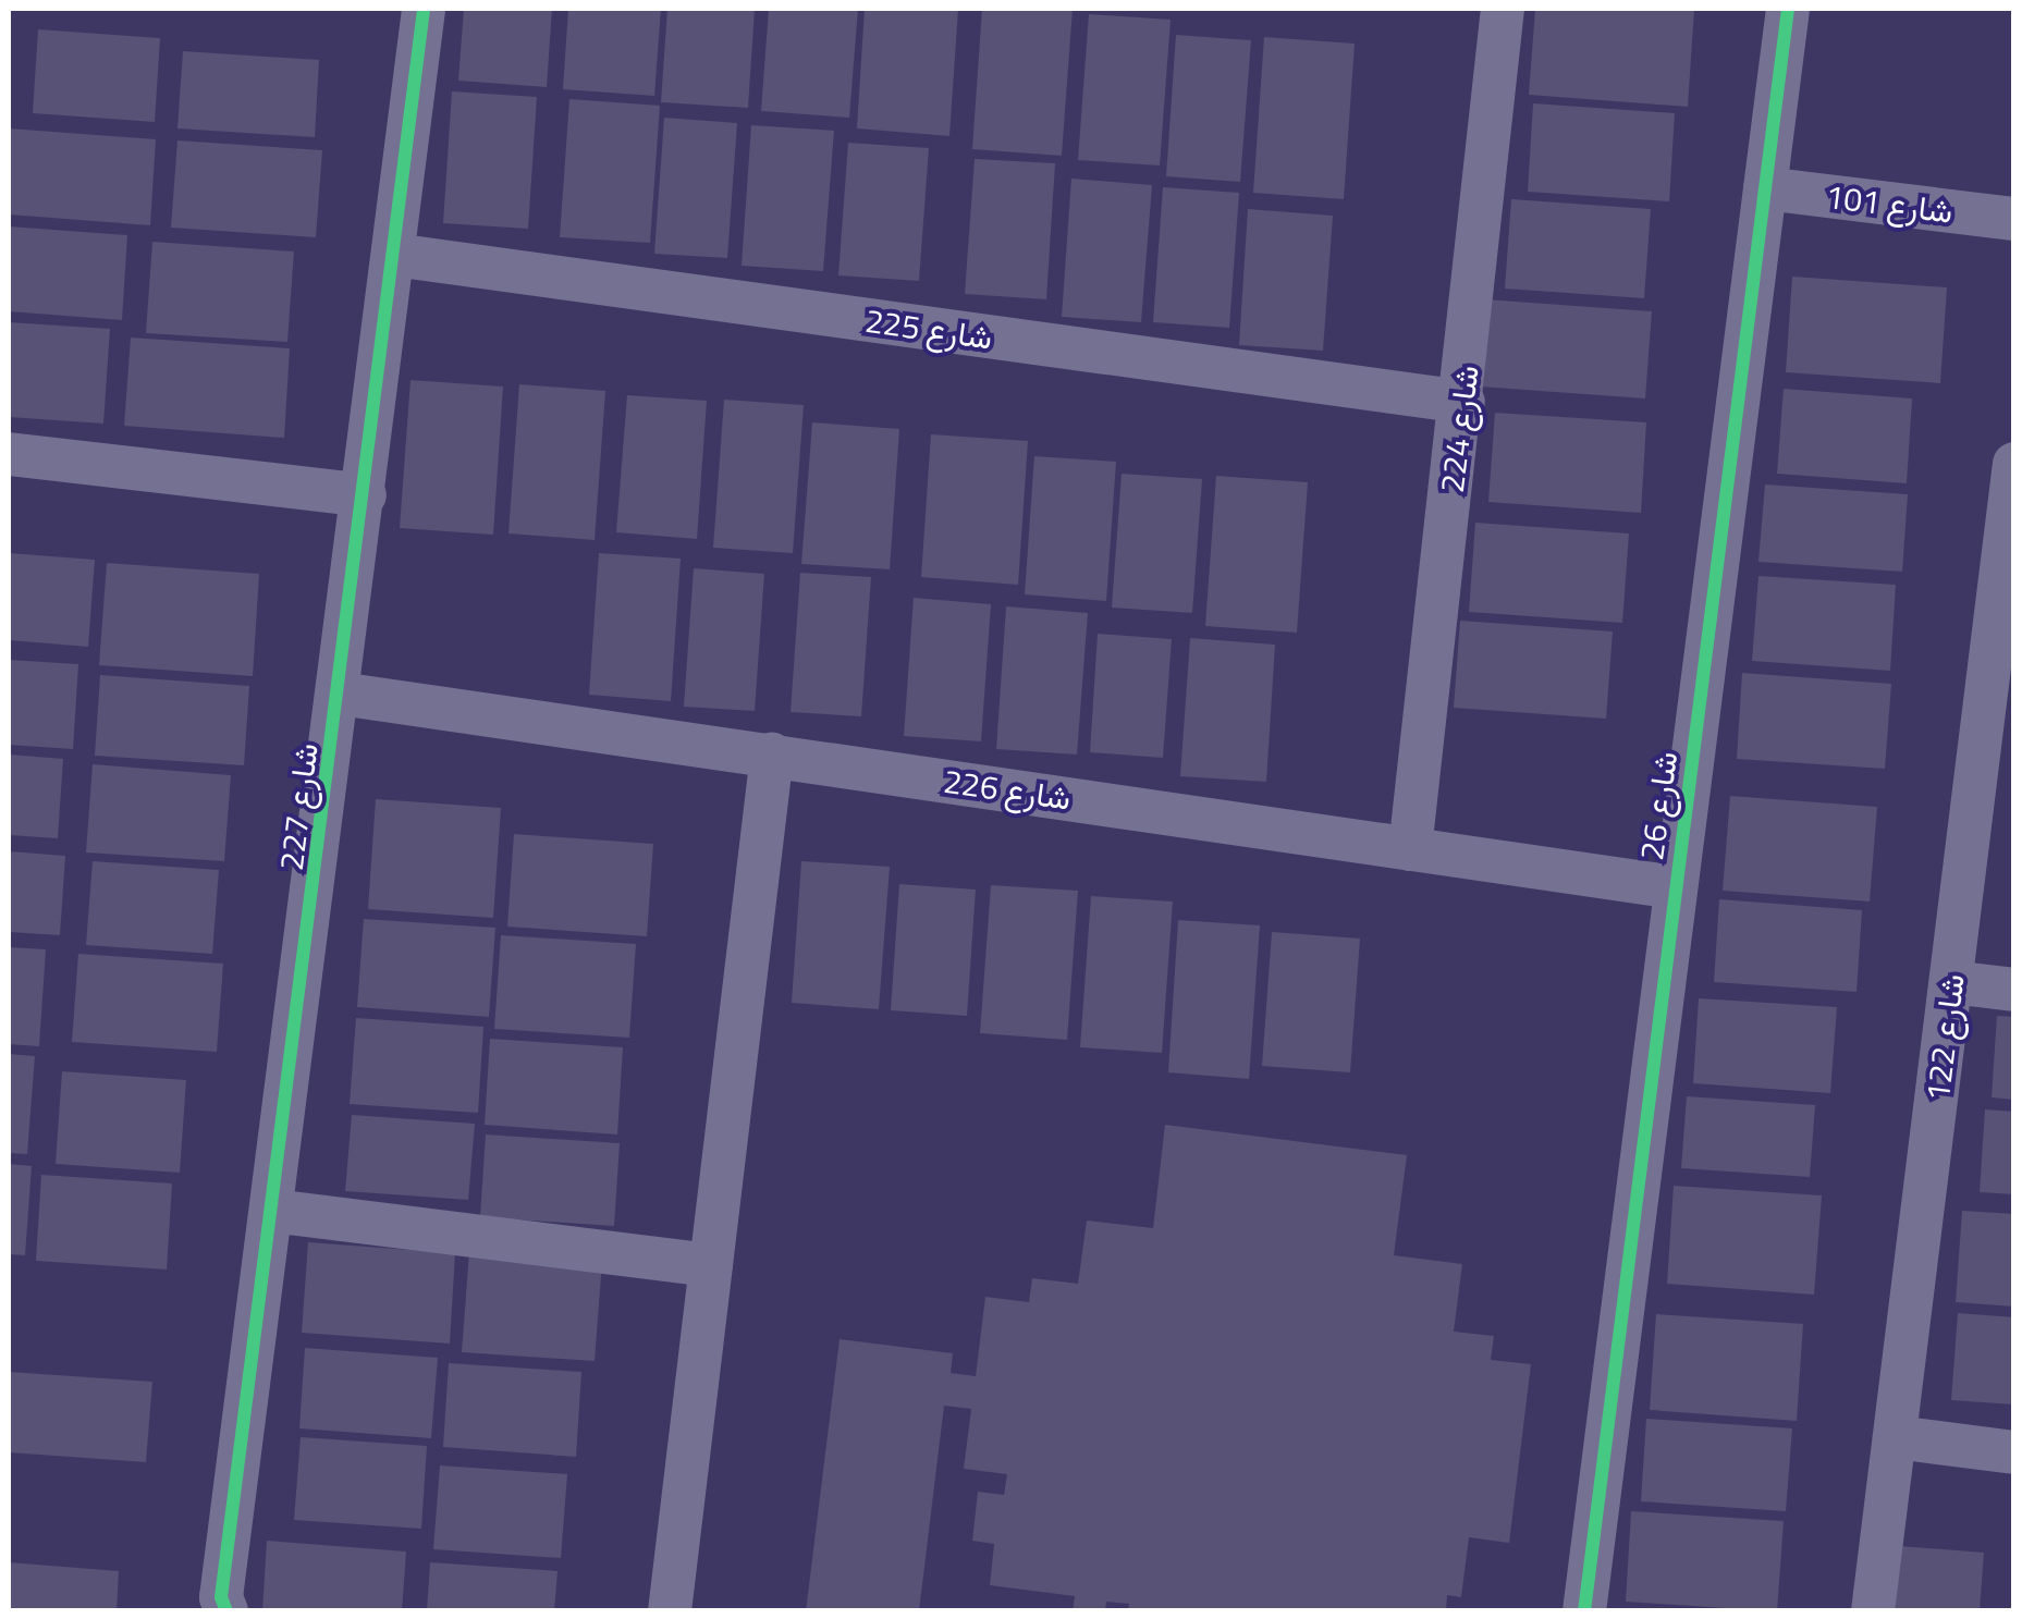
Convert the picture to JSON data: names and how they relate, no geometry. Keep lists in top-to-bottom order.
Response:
{
  "streets": {
    "street": [
      "شارع 101",
      "شارع 225",
      "شارع 224",
      "شارع 226",
      "شارع 26",
      "شارع 227",
      "شارع 122"
    ]
  },
  "crossings": [
    ["شارع 101", "شارع 26"],
    ["شارع 225", "شارع 224"],
    ["شارع 225", "شارع 227"],
    ["شارع 224", "شارع 226"],
    ["شارع 226", "شارع 26"],
    ["شارع 226", "شارع 227"]
  ]
}
